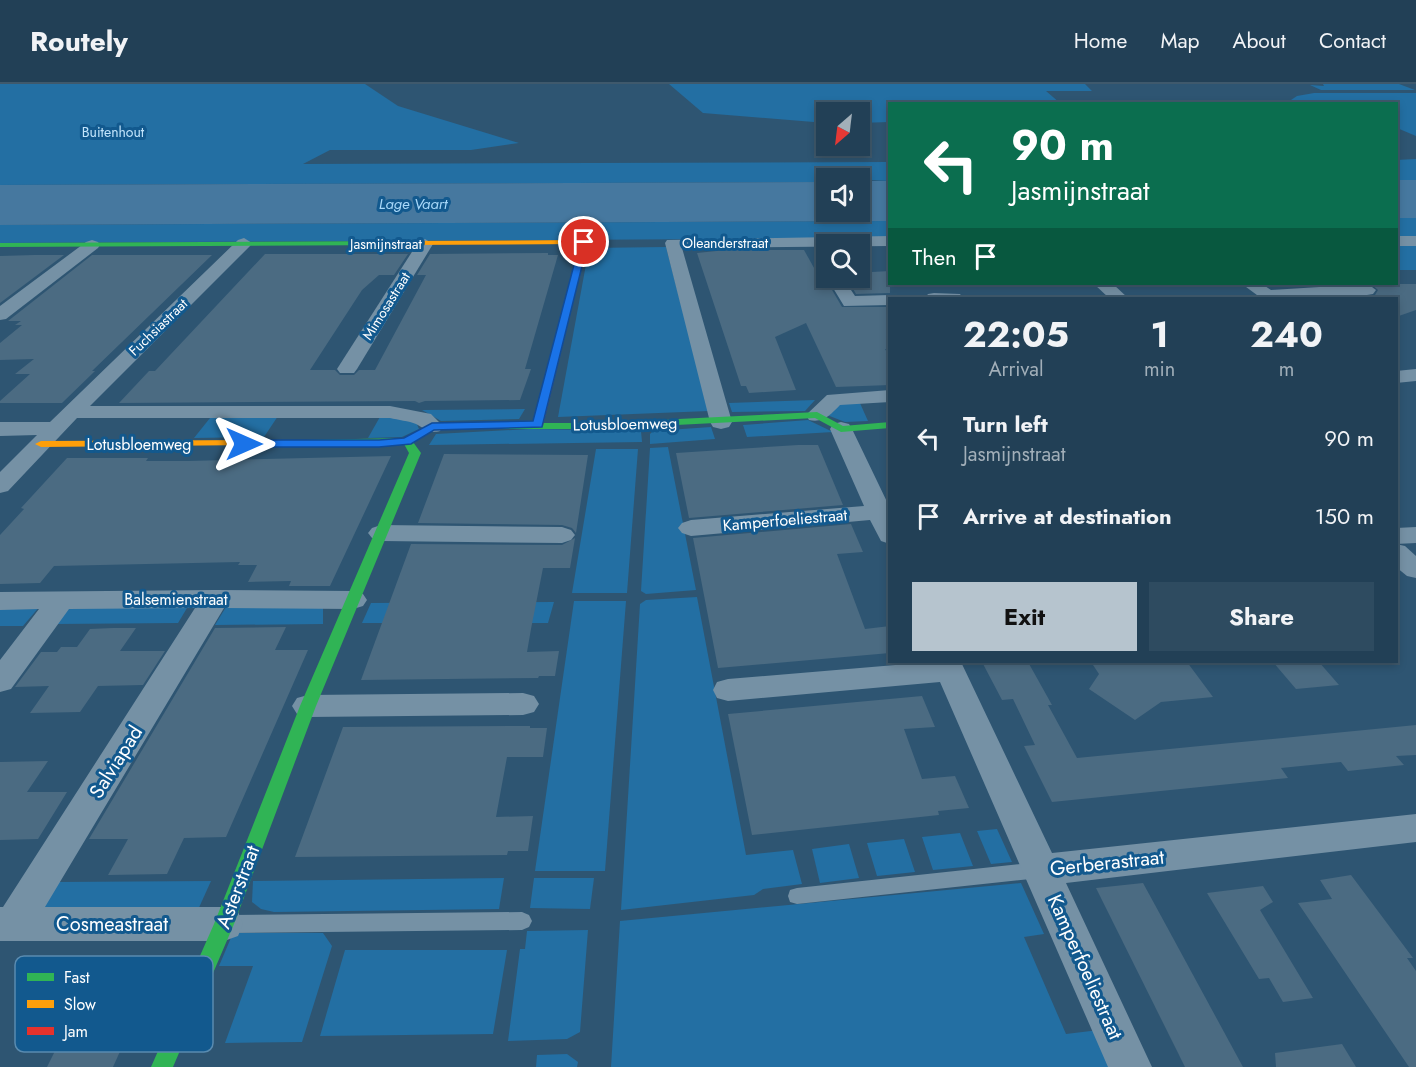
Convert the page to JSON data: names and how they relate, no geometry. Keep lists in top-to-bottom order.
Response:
{
  "streets": {
    "street": [
      "Oleanderstraat",
      "Jasmijnstraat",
      "Mimosastraat",
      "Fuchsiastraat",
      "Lotusbloemweg",
      "Kamperfoeliestraat",
      "Balsemienstraat",
      "Salviapad",
      "Gerberastraat",
      "Asterstraat",
      "Cosmeastraat"
    ]
  },
  "crossings": [
    ["Oleanderstraat", "Lotusbloemweg"],
    ["Jasmijnstraat", "Mimosastraat"],
    ["Jasmijnstraat", "Fuchsiastraat"],
    ["Jasmijnstraat", "Lotusbloemweg"],
    ["Fuchsiastraat", "Lotusbloemweg"],
    ["Lotusbloemweg", "Asterstraat"],
    ["Kamperfoeliestraat", "Gerberastraat"],
    ["Balsemienstraat", "Salviapad"],
    ["Balsemienstraat", "Asterstraat"],
    ["Salviapad", "Cosmeastraat"],
    ["Asterstraat", "Cosmeastraat"]
  ],
  "water": ["Lage Vaart"],
  "parks": ["Buitenhout"],
  "legend": ["Fast", "Slow", "Jam"],
  "north": "bottom left",
  "page": {
    "header": "Routely",
    "nav": [
      "Home",
      "Map",
      "About",
      "Contact"
    ],
    "turn": ["90 m", "Jasmijnstraat"],
    "then": "Then",
    "eta": [
      "22:05",
      "Arrival",
      "1",
      "min",
      "240",
      "m"
    ],
    "list": [
      {
        "name": "Turn left",
        "note": "Jasmijnstraat",
        "value": "90 m"
      },
      {
        "name": "Arrive at destination",
        "value": "150 m"
      }
    ],
    "buttons": ["Exit", "Share"]
  }
}
